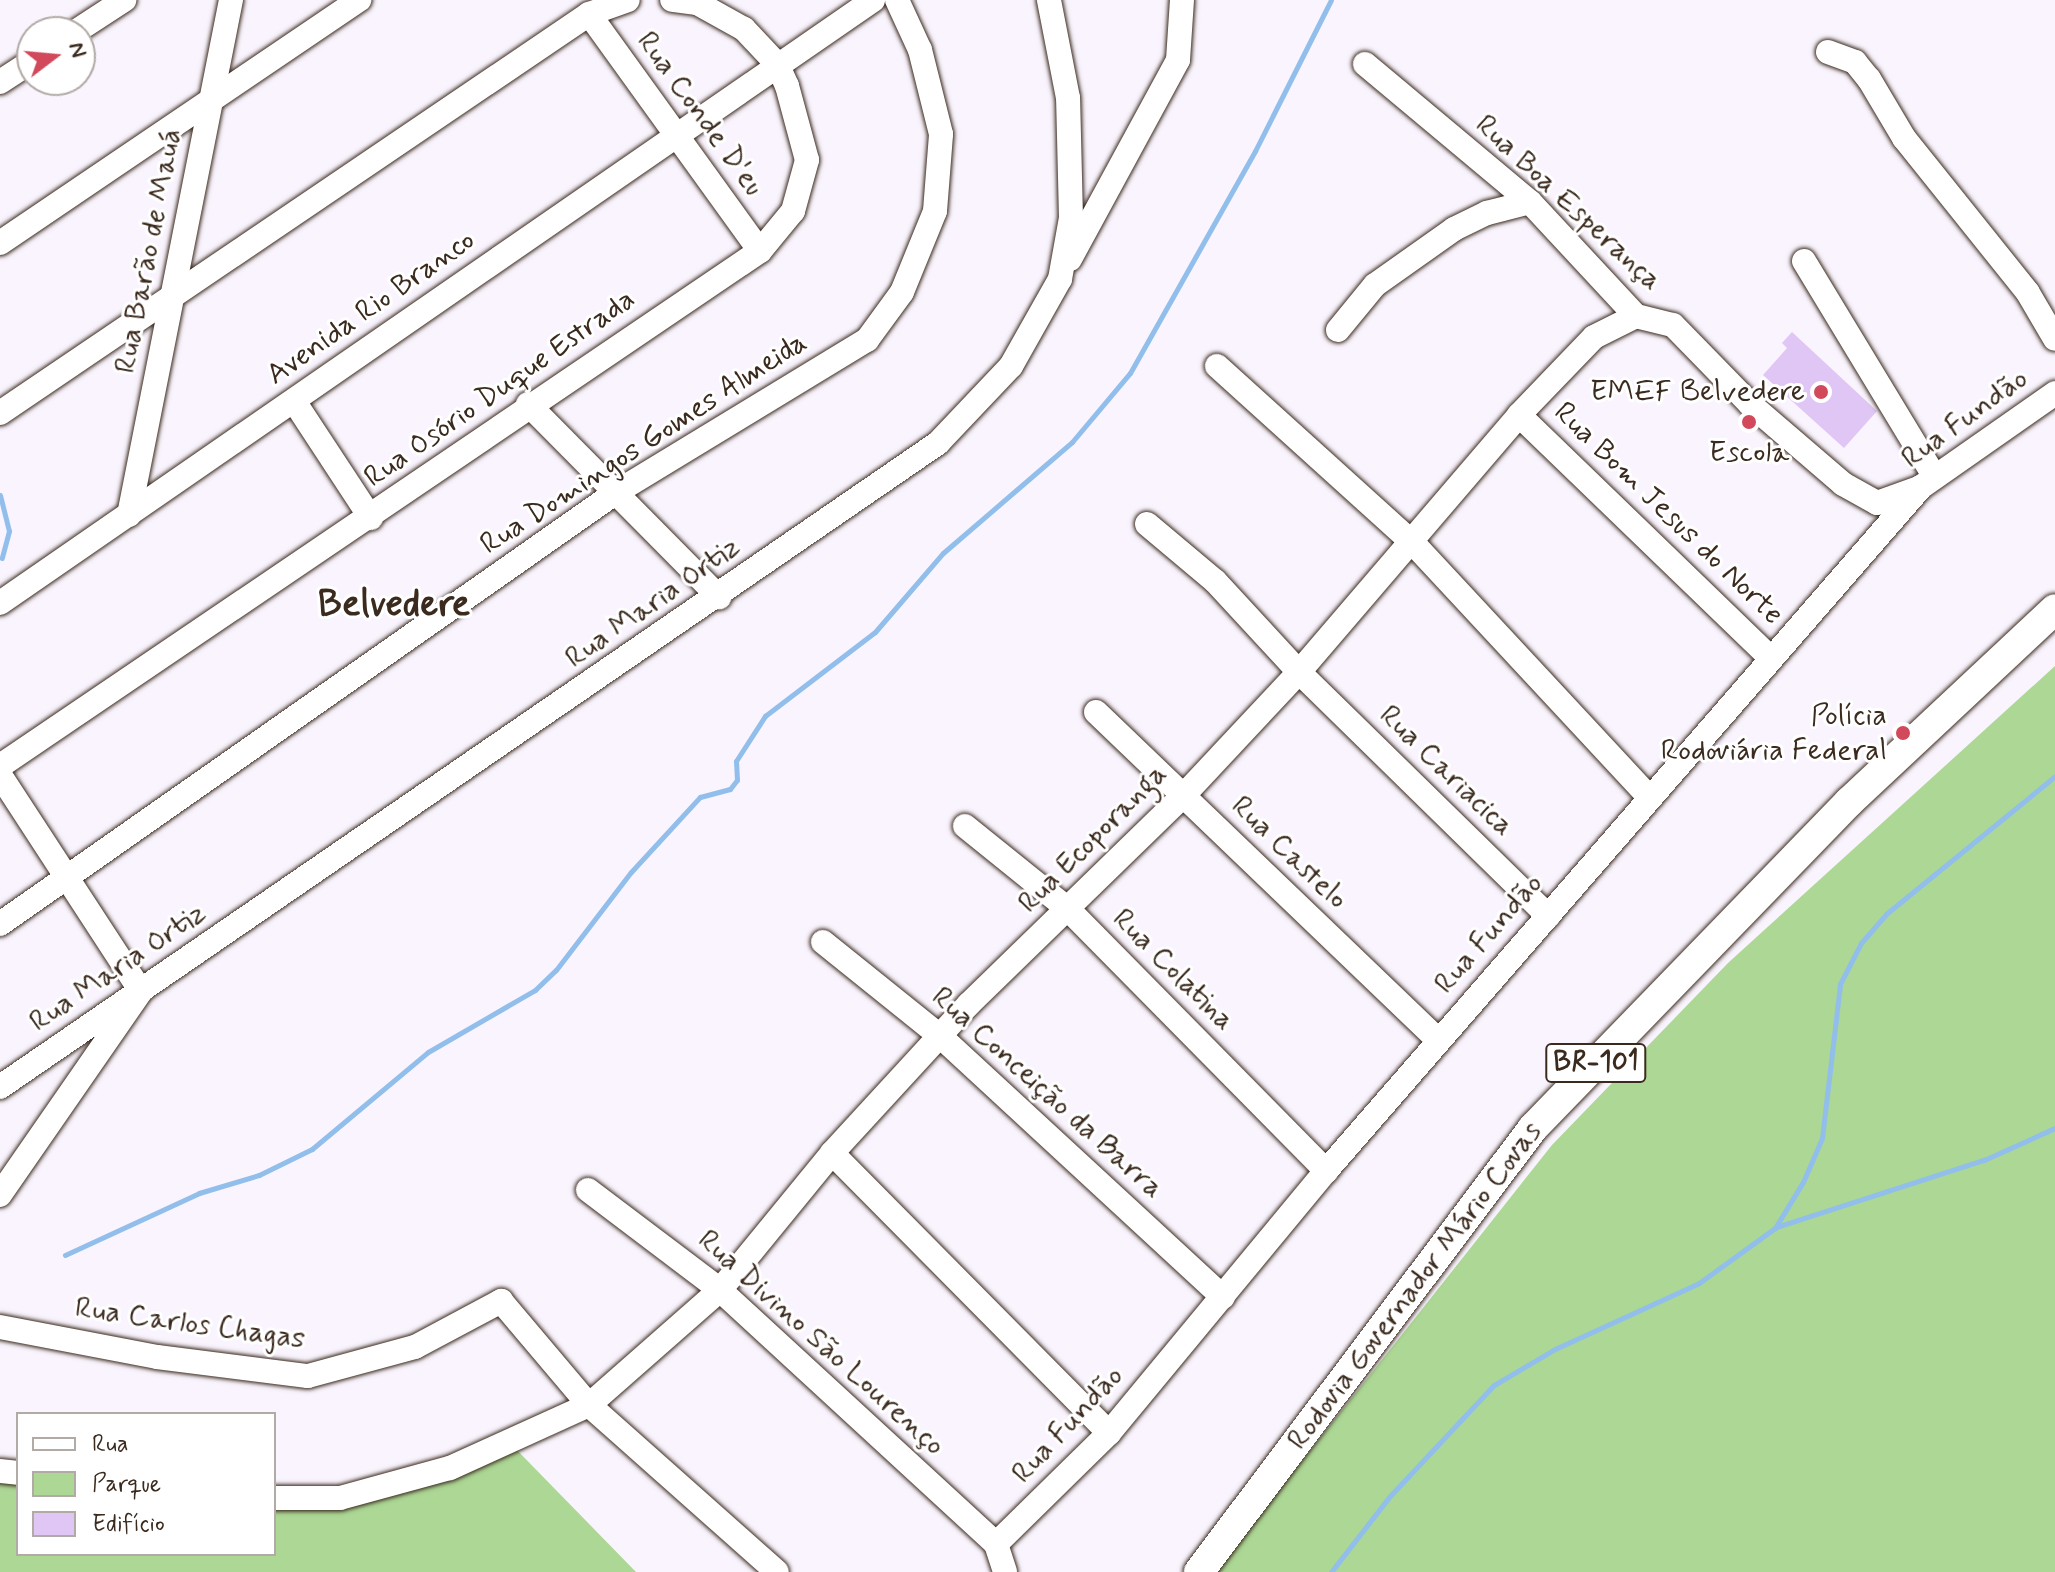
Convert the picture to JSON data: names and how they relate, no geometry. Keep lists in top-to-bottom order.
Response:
{
  "streets": {
    "main road": ["BR-101", "Rodovia Governador Mário Covas"],
    "street": [
      "Rua Conde D'eu",
      "Rua Boa Esperança",
      "Rua Barão de Mauá",
      "Avenida Rio Branco",
      "Rua Osório Duque Estrada",
      "Rua Fundão",
      "Rua Domingos Gomes Almeida",
      "Rua Bom Jesus do Norte",
      "Rua Maria Ortiz",
      "Rua Cariacica",
      "Rua Ecoporanga",
      "Rua Castelo",
      "Rua Colatina",
      "Rua Conceição da Barra",
      "Rua Carlos Chagas",
      "Rua Divino São Lourenço"
    ]
  },
  "crossings": [
    ["Rua Conde D'eu", "Avenida Rio Branco"],
    ["Rua Conde D'eu", "Rua Osório Duque Estrada"],
    ["Rua Boa Esperança", "Rua Fundão"],
    ["Rua Boa Esperança", "Rua Ecoporanga"],
    ["Rua Barão de Mauá", "Avenida Rio Branco"],
    ["Avenida Rio Branco", "Rua Osório Duque Estrada"],
    ["Rua Fundão", "Rua Bom Jesus do Norte"],
    ["Rua Fundão", "Rua Cariacica"],
    ["Rua Fundão", "Rua Castelo"],
    ["Rua Fundão", "Rua Colatina"],
    ["Rua Fundão", "Rua Conceição da Barra"],
    ["Rua Fundão", "Rua Divino São Lourenço"],
    ["Rua Bom Jesus do Norte", "Rua Ecoporanga"],
    ["Rua Cariacica", "Rua Ecoporanga"],
    ["Rua Ecoporanga", "Rua Castelo"],
    ["Rua Ecoporanga", "Rua Colatina"],
    ["Rua Ecoporanga", "Rua Conceição da Barra"],
    ["Rua Ecoporanga", "Rua Carlos Chagas"],
    ["Rua Ecoporanga", "Rua Divino São Lourenço"]
  ],
  "districts": ["Belvedere"],
  "places": ["EMEF Belvedere", "Escola", "Polícia Rodoviária Federal"],
  "legend": ["Rua", "Parque", "Edifício"],
  "north": "right"
}
